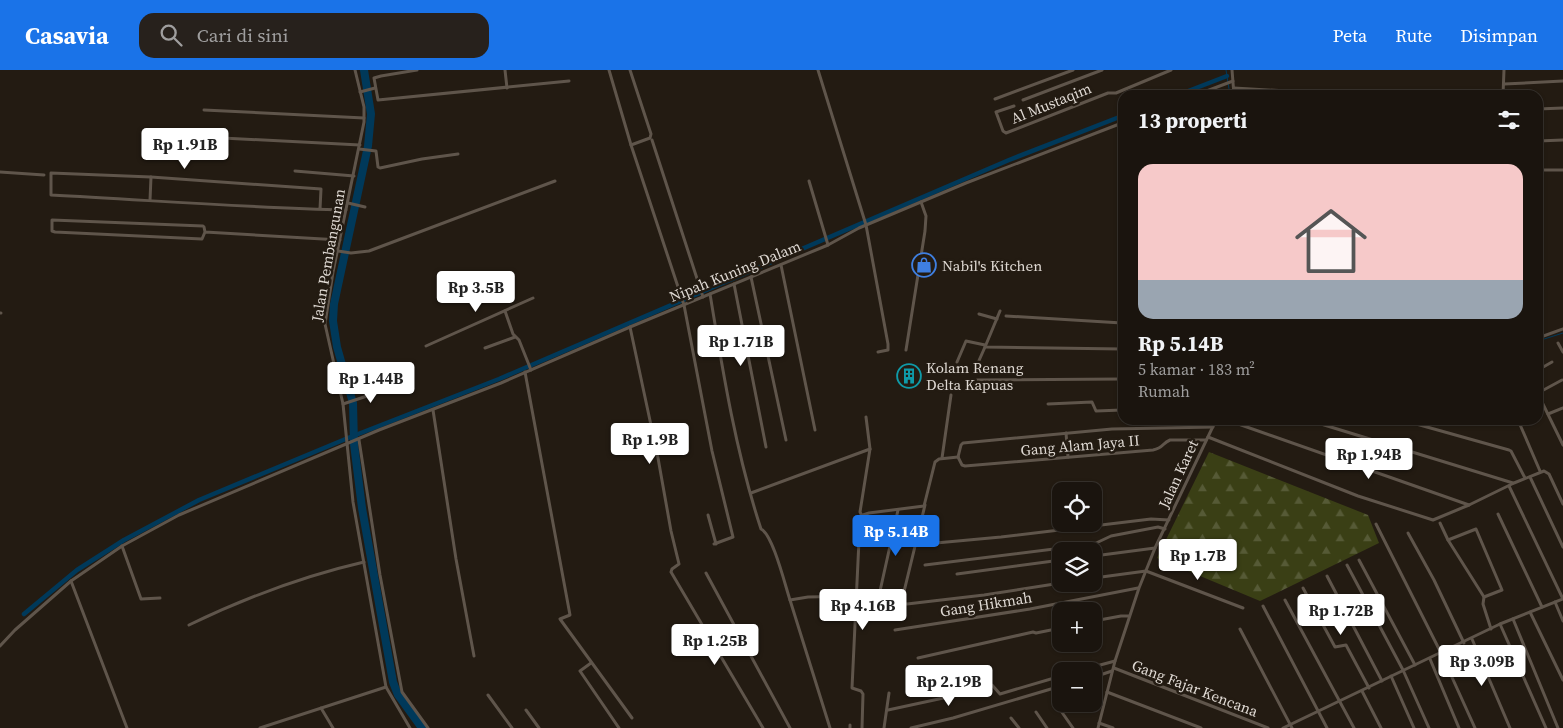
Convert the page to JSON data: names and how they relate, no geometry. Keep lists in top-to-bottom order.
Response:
{
  "streets": {
    "street": [
      "Al Mustaqim",
      "Jalan Pembangunan",
      "Nipah Kuning Dalam",
      "Gang Alam Jaya II",
      "Jalan Karet",
      "Gang Hikmah",
      "Gang Fajar Kencana"
    ]
  },
  "crossings": [
    ["Jalan Pembangunan", "Nipah Kuning Dalam"],
    ["Gang Alam Jaya II", "Jalan Karet"],
    ["Jalan Karet", "Gang Hikmah"],
    ["Jalan Karet", "Gang Fajar Kencana"]
  ],
  "places": {
    "shop": ["Nabil's Kitchen"],
    "building": ["Kolam Renang Delta Kapuas"]
  },
  "page": {
    "header": "Casavia",
    "search": "Cari di sini",
    "nav": ["Peta", "Rute", "Disimpan"],
    "heading": "13 properti",
    "price": [
      "Rp 1.91B",
      "Rp 3.5B",
      "Rp 1.71B",
      "Rp 1.44B",
      "Rp 1.9B",
      "Rp 1.94B",
      "Rp 5.14B",
      "Rp 1.7B",
      "Rp 4.16B",
      "Rp 1.72B",
      "Rp 1.25B",
      "Rp 3.09B",
      "Rp 2.19B"
    ],
    "list": [
      {
        "name": "Rp 5.14B",
        "note": "5 kamar · 183 m² · Rumah"
      }
    ],
    "map_buttons": ["+", "−"]
  }
}
